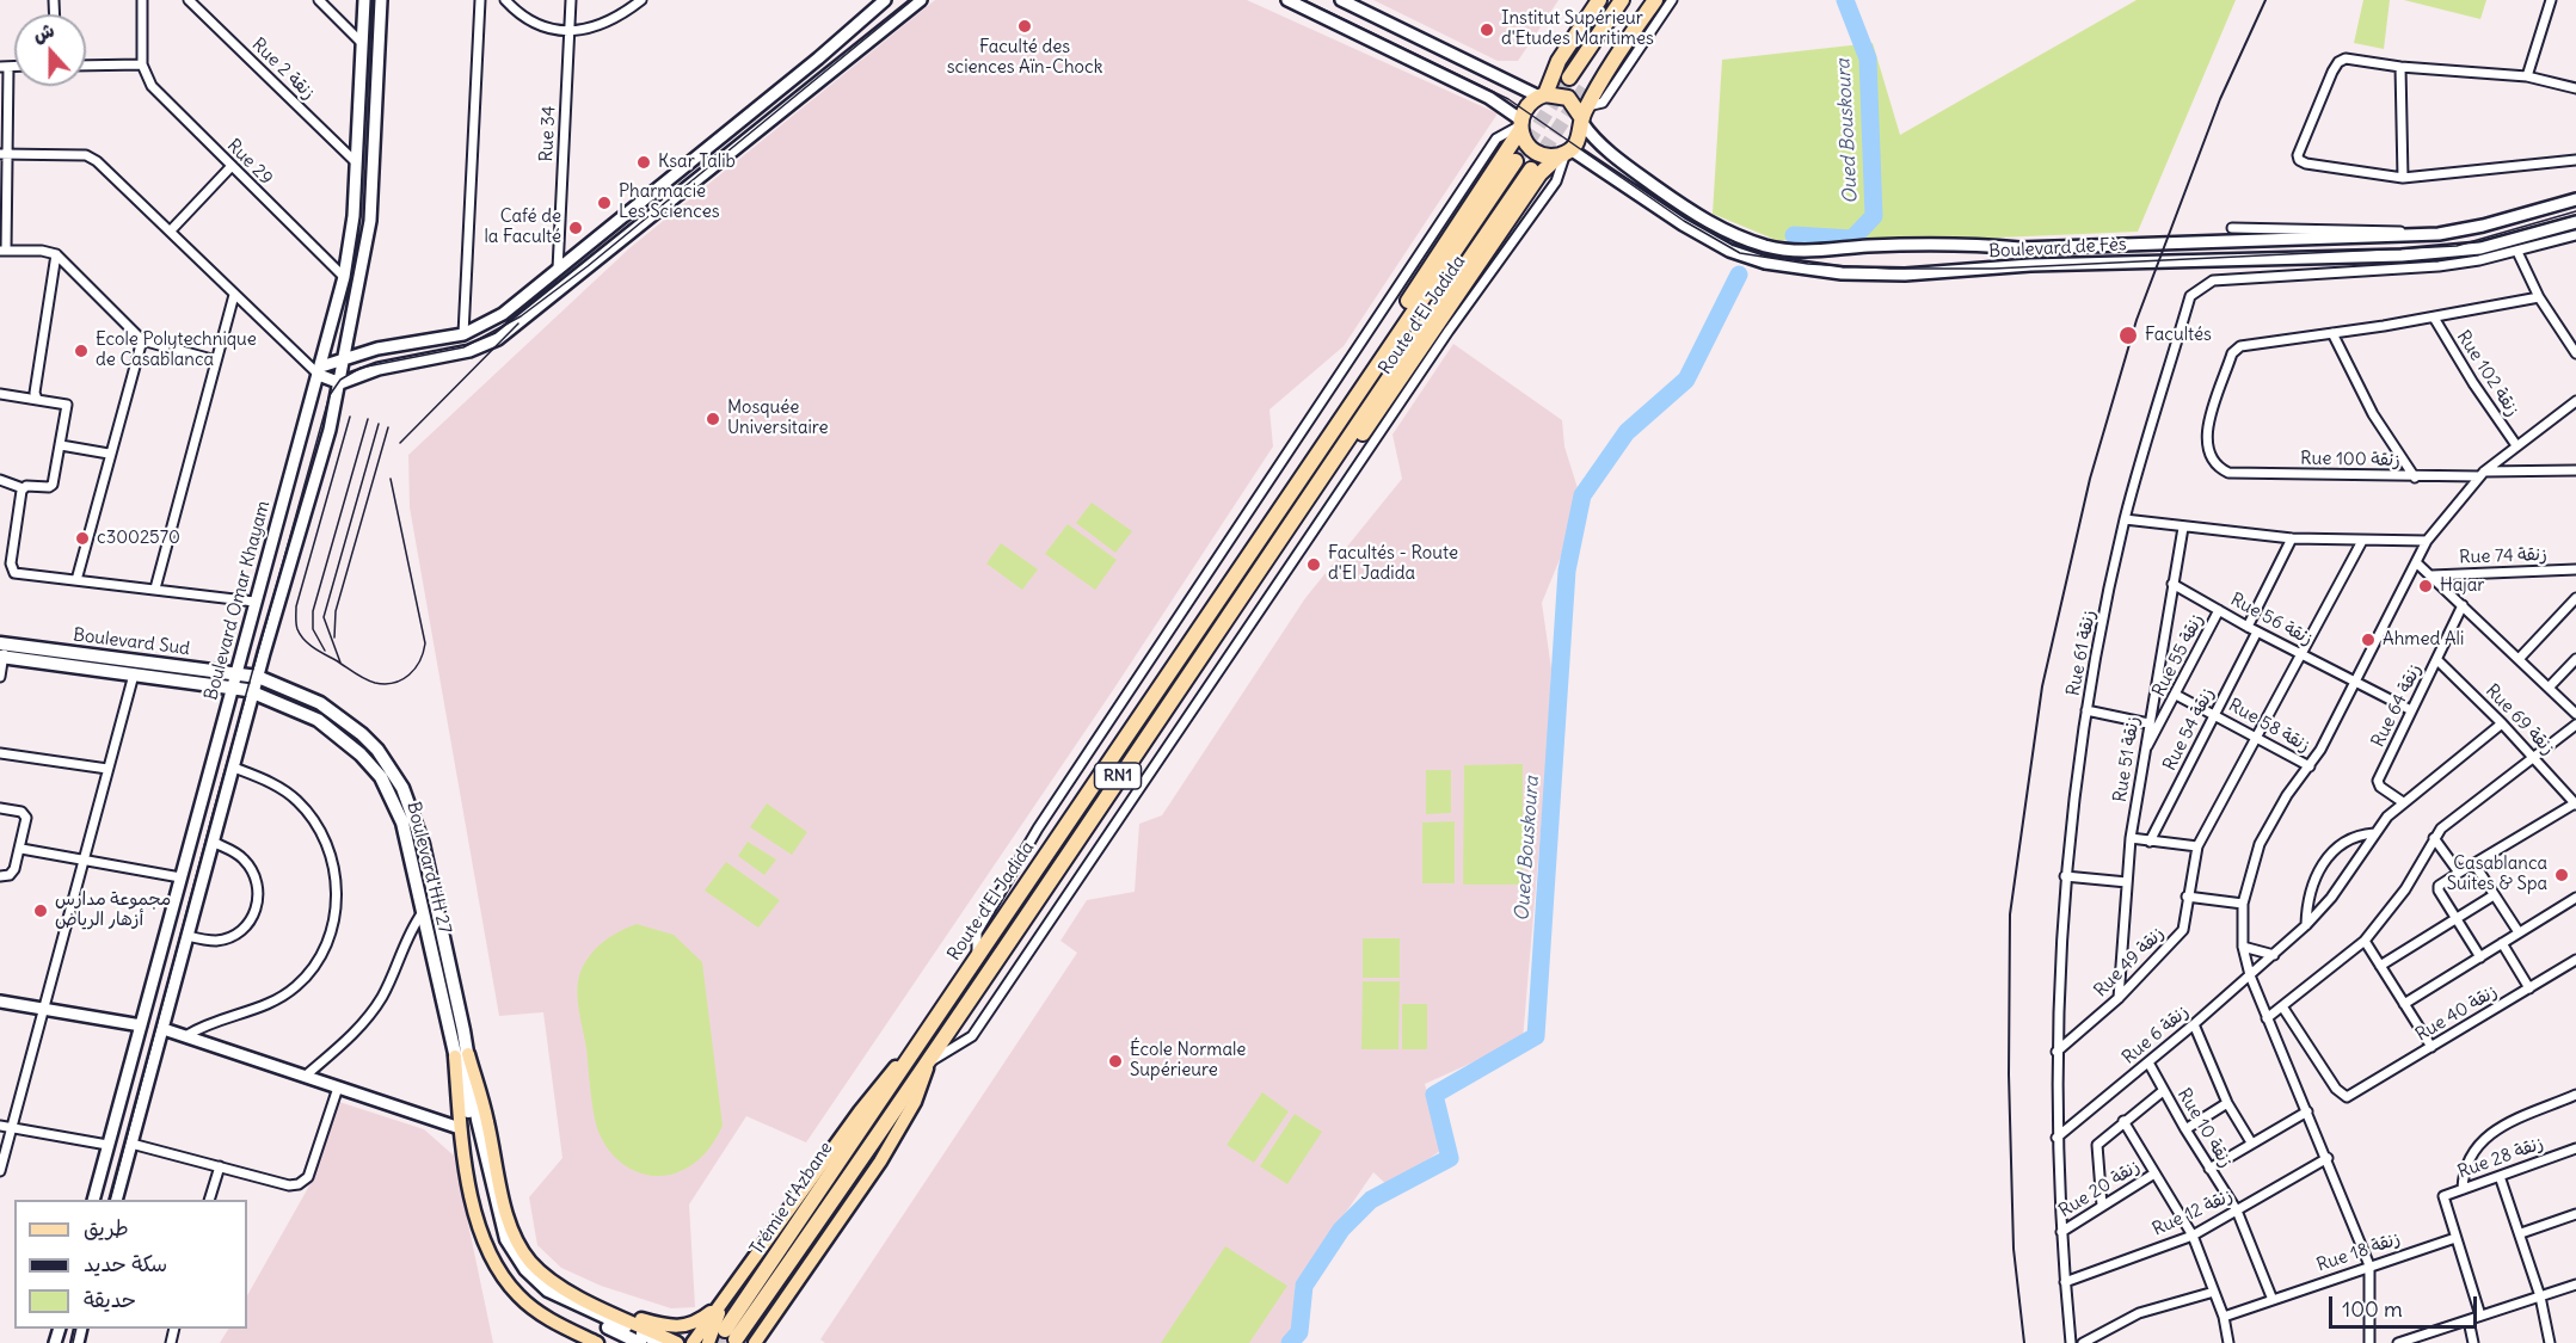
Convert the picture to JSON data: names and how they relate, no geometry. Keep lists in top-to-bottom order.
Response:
{
  "streets": {
    "highway": ["Route d'El Jadida", "RN1", "Trémie d'Azbane"],
    "main road": ["Boulevard Sud", "Boulevard HH 27"],
    "street": [
      "Rue 2 زنقة",
      "Rue 34",
      "Rue 29",
      "Boulevard de Fès",
      "Rue 102 زنقة",
      "Rue 100 زنقة",
      "Rue 74 زنقة",
      "Boulevard Omar Khayam",
      "Rue 56 زنقة",
      "Rue 61 زنقة",
      "Rue 55 زنقة",
      "Rue 64 زنقة",
      "Rue 69 زنقة",
      "Rue 58 زنقة",
      "Rue 54 زنقة",
      "Rue 51 زنقة",
      "Rue 49 زنقة",
      "Rue 40 زنقة",
      "Rue 6 زنقة",
      "Rue 10 زنقة",
      "Rue 28 زنقة",
      "Rue 20 زنقة",
      "Rue 12 زنقة",
      "Rue 18 زنقة"
    ]
  },
  "crossings": [
    ["Rue 2 زنقة", "Boulevard Omar Khayam"],
    ["Rue 29", "Boulevard Omar Khayam"],
    ["Boulevard de Fès", "Route d'El Jadida"],
    ["Route d'El Jadida", "Trémie d'Azbane"],
    ["Boulevard Omar Khayam", "Boulevard Sud"],
    ["Boulevard Omar Khayam", "Boulevard HH 27"],
    ["Rue 56 زنقة", "Rue 55 زنقة"],
    ["Rue 56 زنقة", "Rue 64 زنقة"],
    ["Rue 56 زنقة", "Rue 54 زنقة"],
    ["Rue 56 زنقة", "Rue 51 زنقة"],
    ["Rue 56 زنقة", "Rue 49 زنقة"],
    ["Boulevard Sud", "Boulevard HH 27"],
    ["Rue 61 زنقة", "Rue 49 زنقة"],
    ["Rue 55 زنقة", "Rue 58 زنقة"],
    ["Rue 55 زنقة", "Rue 51 زنقة"],
    ["Rue 64 زنقة", "Rue 69 زنقة"],
    ["Rue 64 زنقة", "Rue 6 زنقة"],
    ["Rue 69 زنقة", "Rue 6 زنقة"],
    ["Rue 58 زنقة", "Rue 54 زنقة"],
    ["Rue 58 زنقة", "Rue 49 زنقة"],
    ["Rue 51 زنقة", "Rue 49 زنقة"],
    ["Rue 6 زنقة", "Rue 10 زنقة"],
    ["Rue 10 زنقة", "Rue 12 زنقة"],
    ["Rue 10 زنقة", "Rue 18 زنقة"],
    ["Rue 28 زنقة", "Rue 18 زنقة"]
  ],
  "water": ["Oued Bouskoura"],
  "places": [
    "Faculté des sciences Aïn-Chock",
    "Institut Supérieur d'Etudes Maritimes",
    "Ksar Talib",
    "Pharmacie Les Sciences",
    "Café de la Faculté",
    "Facultés",
    "Ecole Polytechnique de Casablanca",
    "Mosquée Universitaire",
    "c3002570",
    "Facultés - Route d'El Jadida",
    "Hajar",
    "Ahmed Ali",
    "Casablanca Suites & Spa",
    "مجموعة مدارس أزهار الرياض",
    "École Normale Supérieure"
  ],
  "legend": ["طريق", "سكة حديد", "حديقة"],
  "scale_bar": "100 m",
  "north": "top"
}
